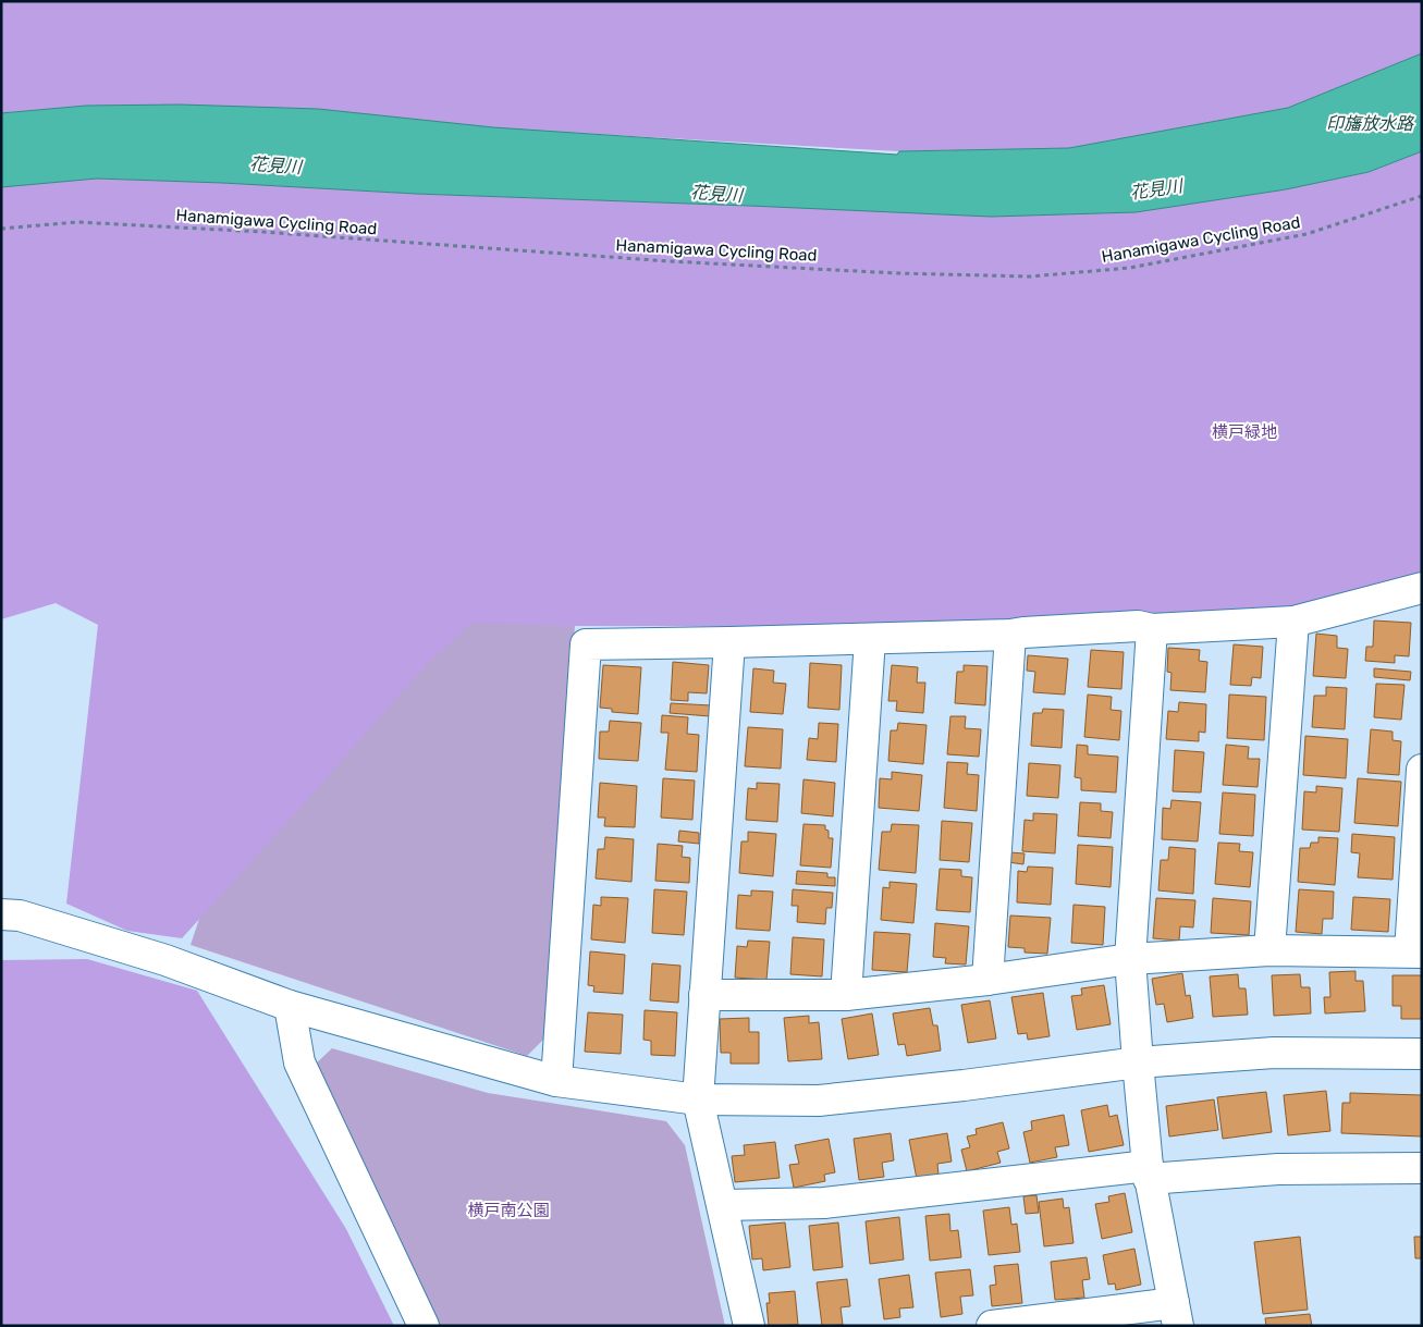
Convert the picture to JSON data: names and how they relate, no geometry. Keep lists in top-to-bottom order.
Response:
{
  "streets": {
    "path": ["Hanamigawa Cycling Road"]
  },
  "water": ["印旛放水路", "花見川"],
  "parks": ["横戸緑地", "横戸南公園"]
}
